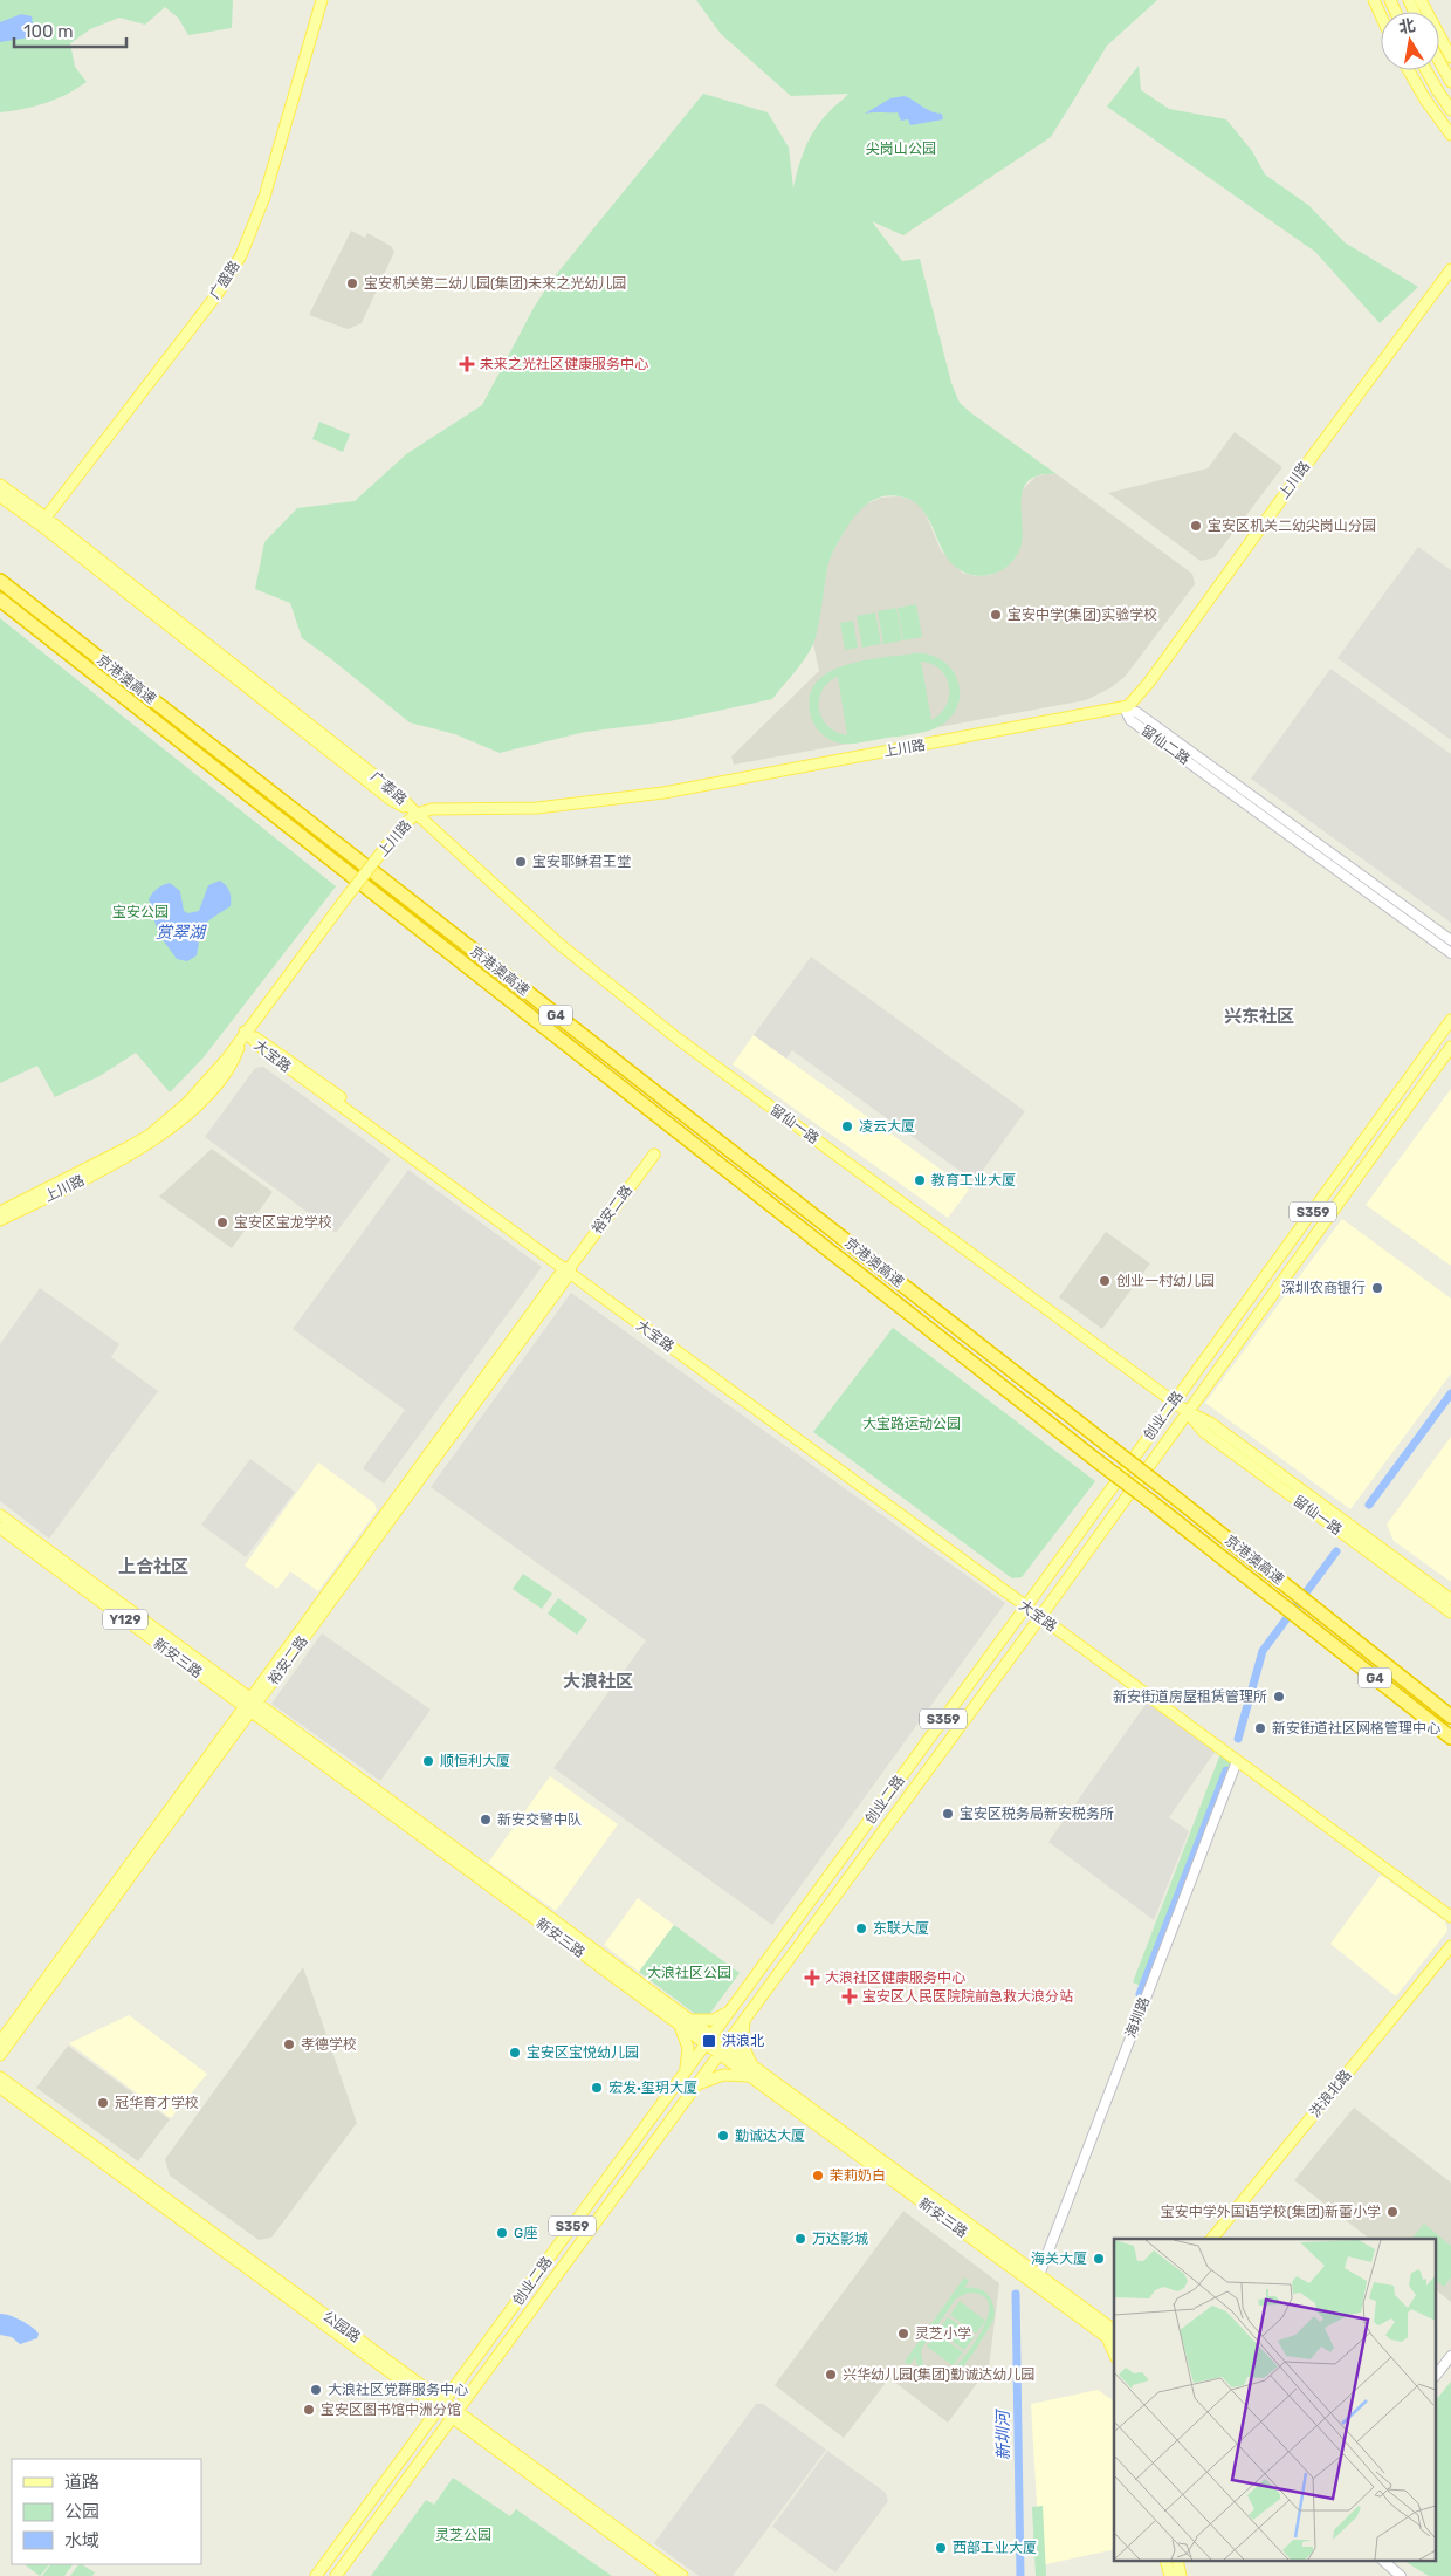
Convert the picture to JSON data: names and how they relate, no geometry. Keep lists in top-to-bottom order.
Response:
{
  "streets": {
    "highway": ["京港澳高速", "G4"],
    "main road": [
      "广盛路",
      "上川路",
      "广泰路",
      "大宝路",
      "留仙一路",
      "裕安二路",
      "S359",
      "创业二路",
      "Y129",
      "新安三路",
      "洪浪北路",
      "公园路"
    ],
    "street": ["留仙二路", "海圳路"]
  },
  "crossings": [
    ["广盛路", "广泰路"],
    ["上川路", "留仙二路"],
    ["上川路", "广泰路"],
    ["上川路", "大宝路"],
    ["上川路", "留仙一路"],
    ["广泰路", "留仙一路"],
    ["大宝路", "裕安二路"],
    ["大宝路", "创业二路"],
    ["大宝路", "海圳路"],
    ["留仙一路", "创业二路"],
    ["裕安二路", "新安三路"],
    ["创业二路", "新安三路"],
    ["创业二路", "公园路"],
    ["新安三路", "海圳路"]
  ],
  "districts": ["兴东社区", "上合社区", "大浪社区"],
  "water": ["赏翠湖", "新圳河"],
  "parks": [
    "尖岗山公园",
    "宝安公园",
    "大宝路运动公园",
    "大浪社区公园",
    "灵芝公园"
  ],
  "places": {
    "other": [
      "宝安机关第二幼儿园(集团)未来之光幼儿园",
      "宝安区机关二幼尖岗山分园",
      "宝安中学(集团)实验学校",
      "宝安耶稣君王堂",
      "凌云大厦",
      "教育工业大厦",
      "宝安区宝龙学校",
      "创业一村幼儿园",
      "深圳农商银行",
      "新安街道房屋租赁管理所",
      "新安街道社区网格管理中心",
      "顺恒利大厦",
      "宝安区税务局新安税务所",
      "新安交警中队",
      "东联大厦",
      "孝德学校",
      "宝安区宝悦幼儿园",
      "宏发·玺玥大厦",
      "冠华育才学校",
      "勤诚达大厦",
      "茉莉奶白",
      "宝安中学外国语学校(集团)新蕾小学",
      "G座",
      "万达影城",
      "海关大厦",
      "灵芝小学",
      "兴华幼儿园(集团)勤诚达幼儿园",
      "大浪社区党群服务中心",
      "宝安区图书馆中洲分馆",
      "西部工业大厦"
    ],
    "health": ["未来之光社区健康服务中心", "大浪社区健康服务中心", "宝安区人民医院院前急救大浪分站"],
    "transit": ["洪浪北"]
  },
  "legend": ["道路", "公园", "水域"],
  "scale_bar": "100 m",
  "north": "top"
}
